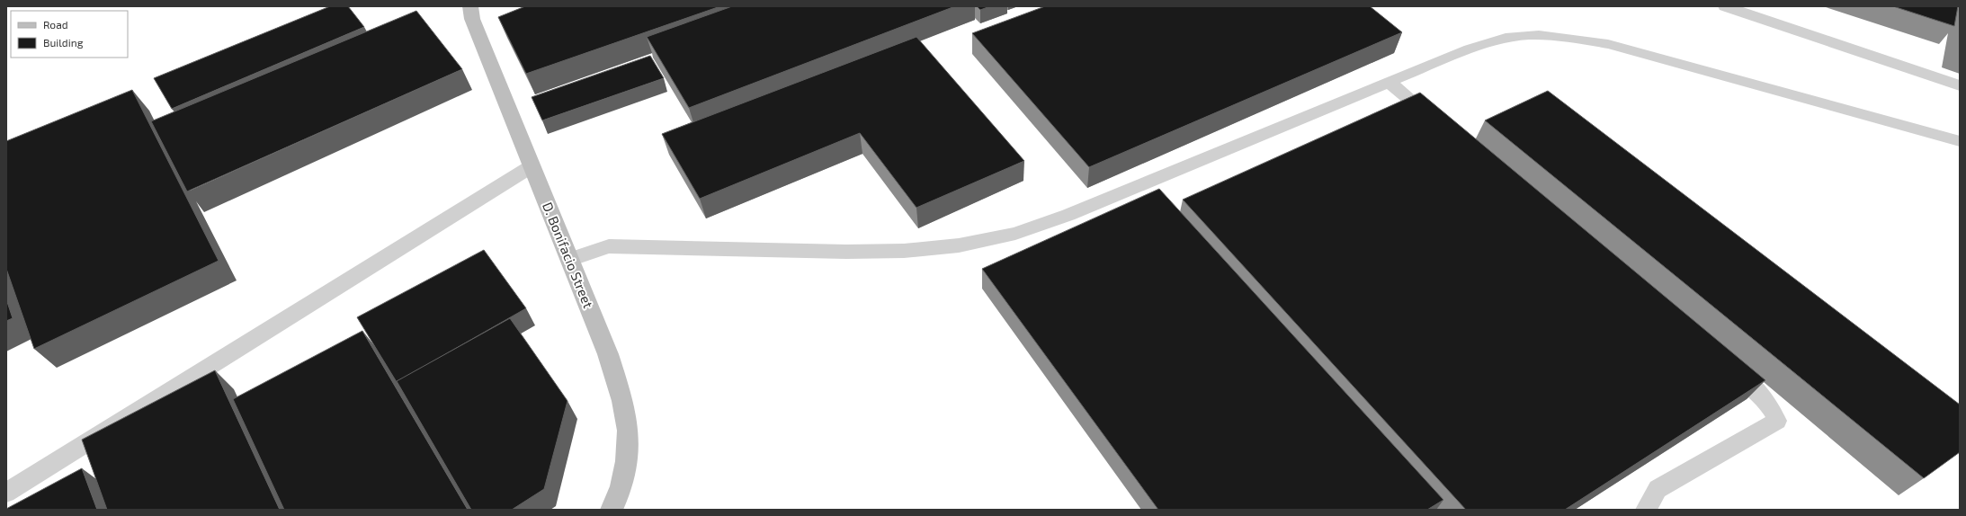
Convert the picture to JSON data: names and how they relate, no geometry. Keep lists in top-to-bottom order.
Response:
{
  "streets": {
    "main road": ["D. Bonifacio Street"]
  },
  "legend": ["Road", "Building"]
}
